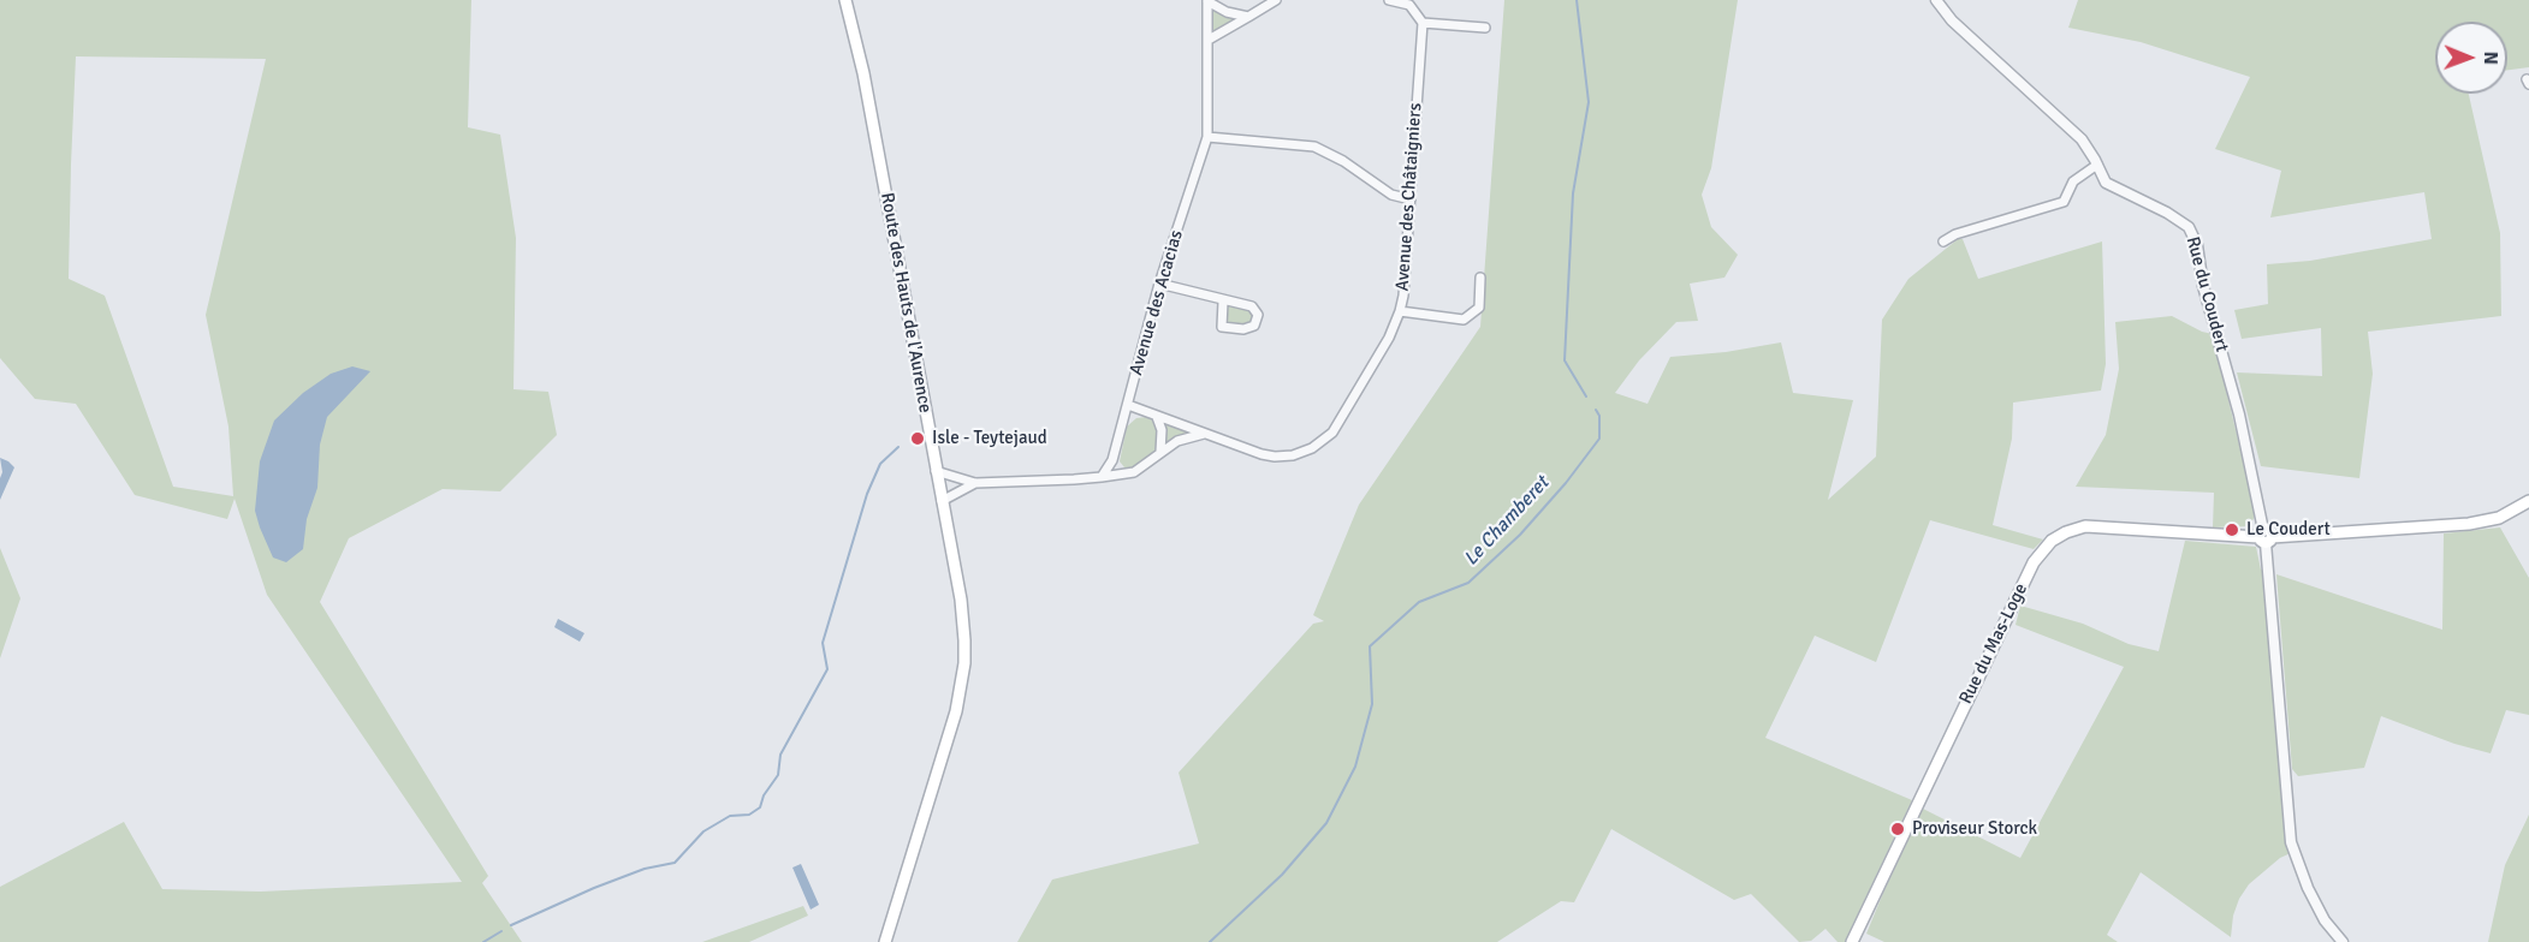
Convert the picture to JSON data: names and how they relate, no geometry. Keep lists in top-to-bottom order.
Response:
{
  "streets": {
    "main road": ["Route des Hauts de l'Aurence", "Rue du Mas-Loge"],
    "street": ["Avenue des Châtaigniers", "Rue du Coudert", "Avenue des Acacias"]
  },
  "crossings": [
    ["Avenue des Châtaigniers", "Avenue des Acacias"],
    ["Rue du Coudert", "Rue du Mas-Loge"]
  ],
  "water": ["Le Chamberet"],
  "places": ["Isle - Teytejaud", "Le Coudert", "Proviseur Storck"],
  "north": "right"
}
